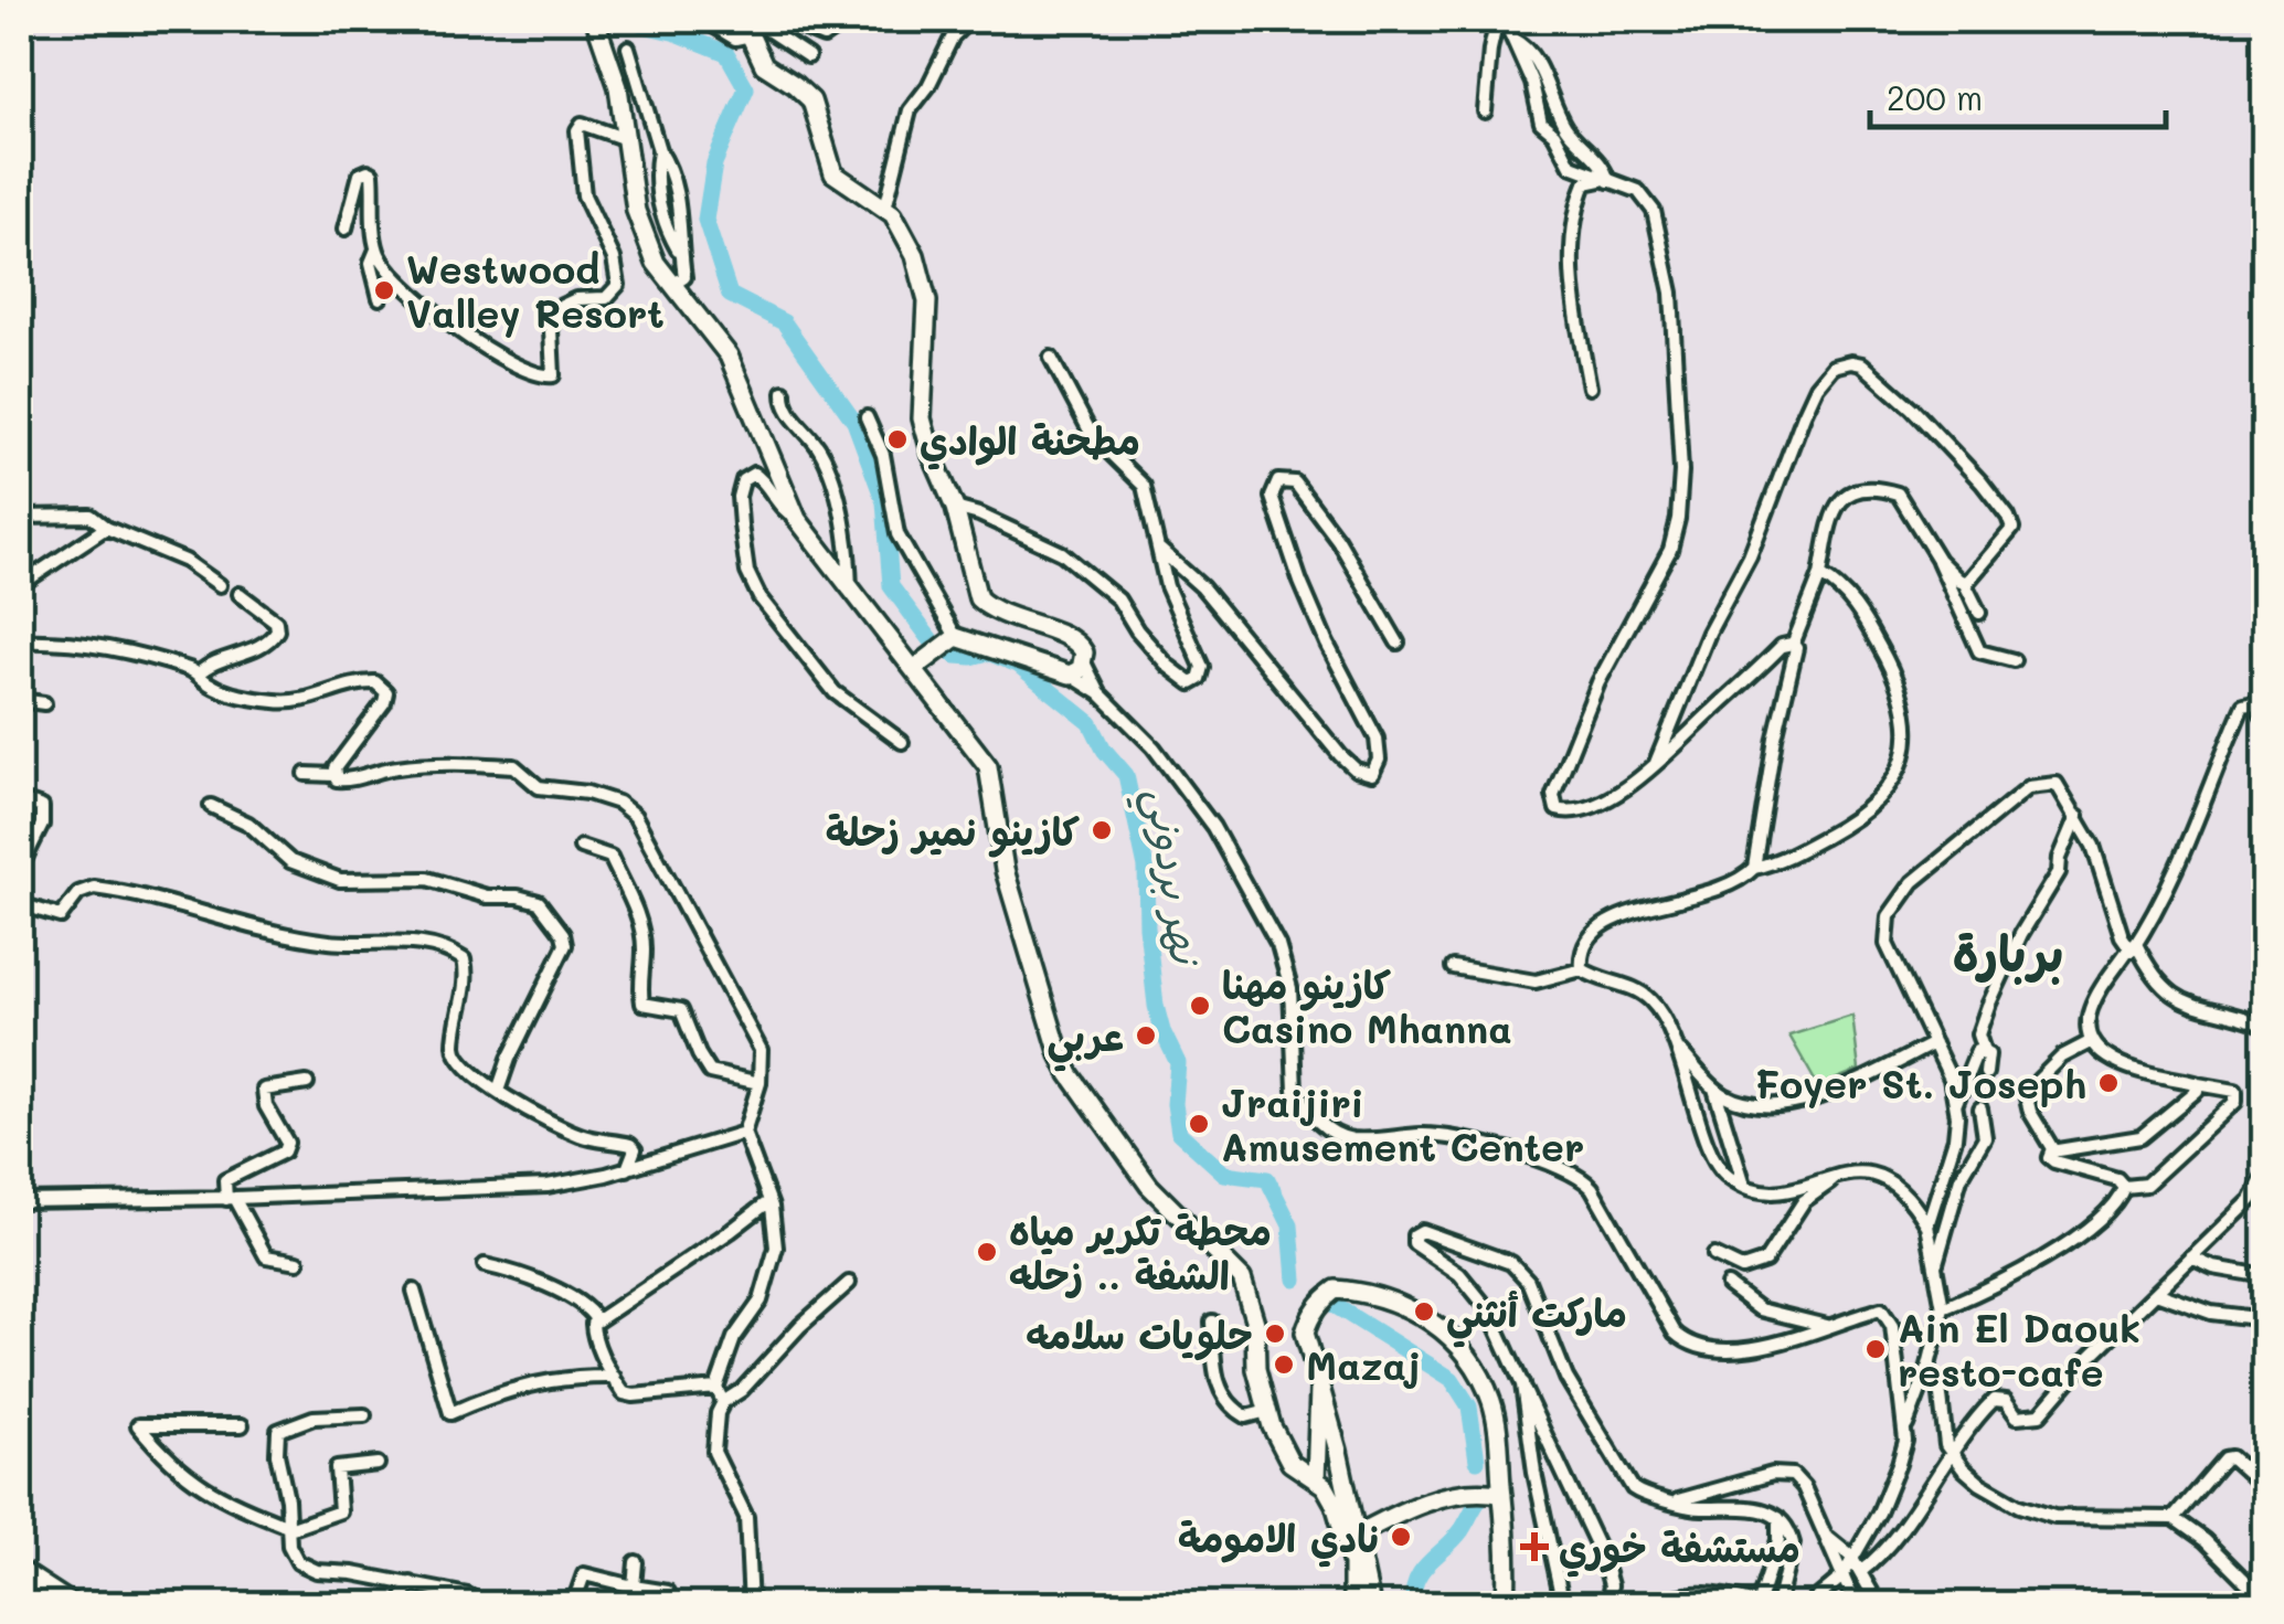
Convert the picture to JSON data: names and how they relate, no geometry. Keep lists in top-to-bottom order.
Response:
{
  "districts": ["بربارة"],
  "water": ["نهر بردوني"],
  "places": {
    "other": [
      "Westwood Valley Resort",
      "مطحنة الوادي",
      "كازينو نمير زحلة",
      "كازينو مهنا Casino Mhanna",
      "عربي",
      "Foyer St. Joseph",
      "Jraijiri Amusement Center",
      "محطة تكرير مياه الشفة .. زحله",
      "ماركت أنثني",
      "حلويات سلامه",
      "Ain El Daouk resto-cafe",
      "Mazaj",
      "نادي الامومة"
    ],
    "health": ["مستشفة خوري"]
  },
  "scale_bar": "200 m"
}
